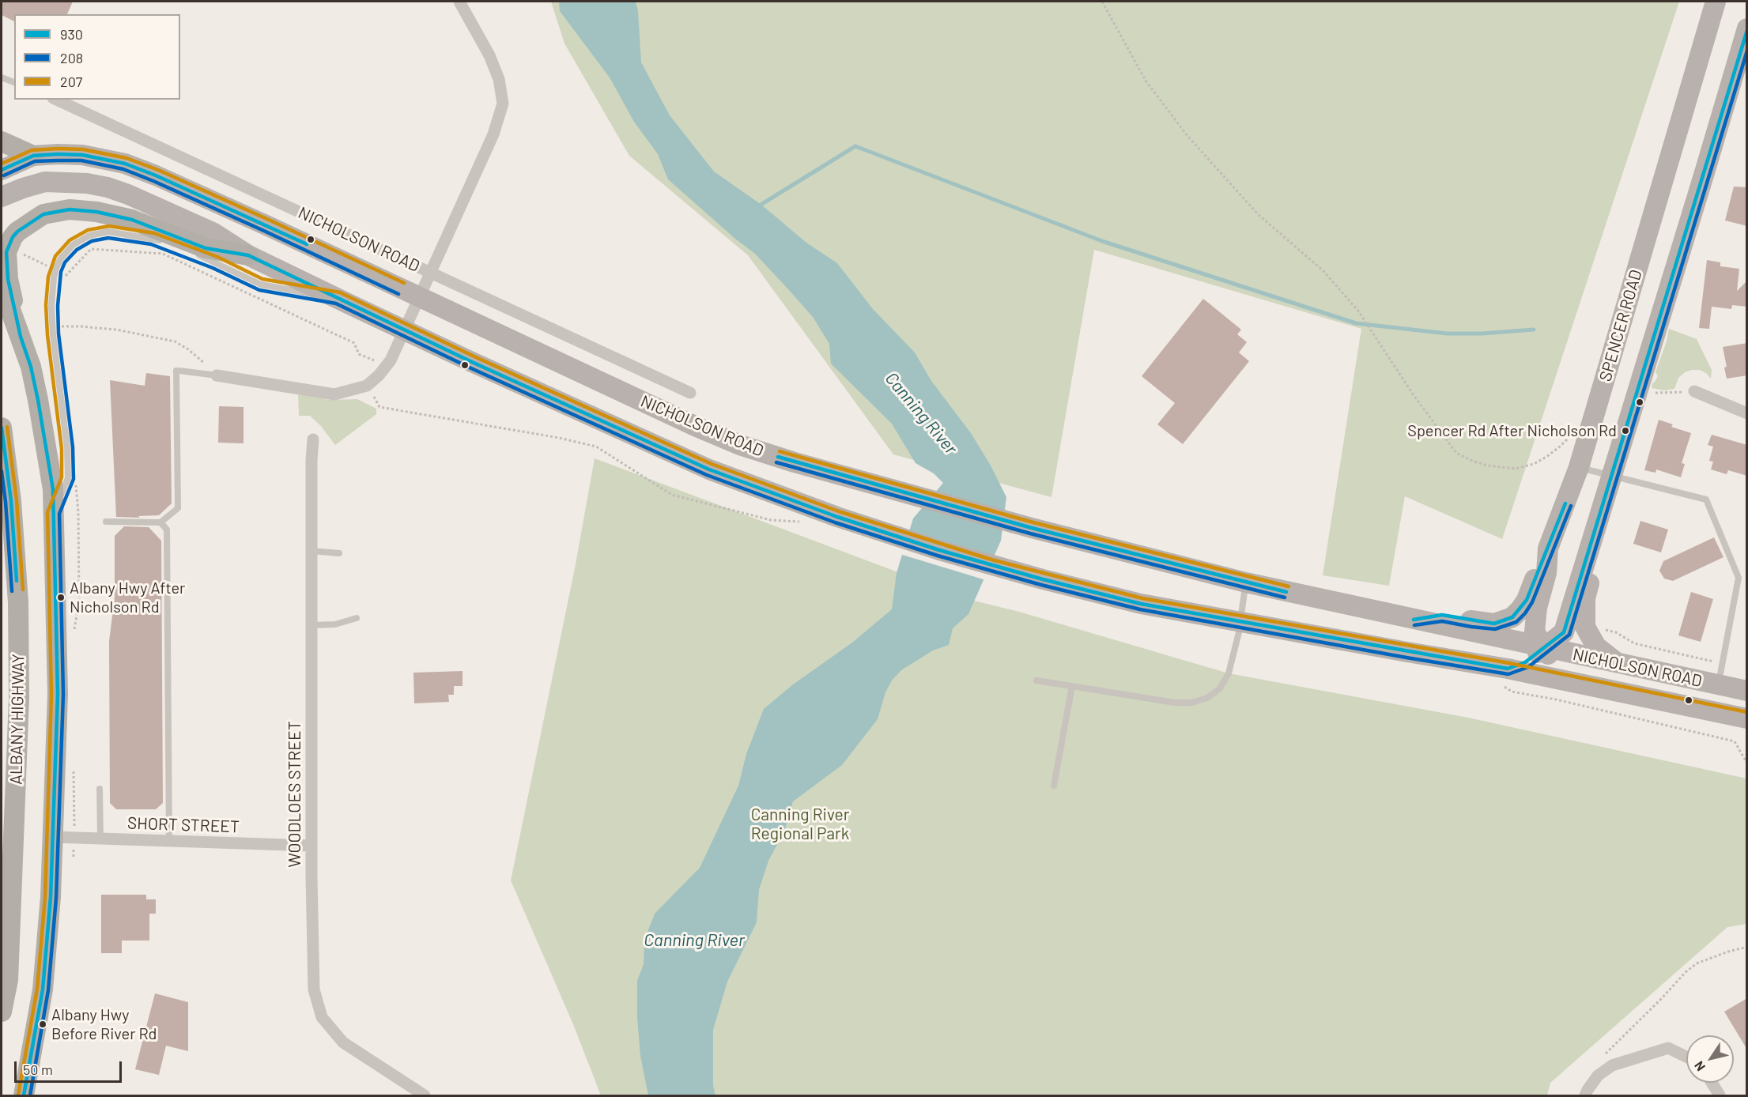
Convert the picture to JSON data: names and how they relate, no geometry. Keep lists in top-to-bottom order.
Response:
{
  "streets": {
    "highway": ["ALBANY HIGHWAY"],
    "main road": ["NICHOLSON ROAD", "SPENCER ROAD"],
    "street": ["WOODLOES STREET", "SHORT STREET"]
  },
  "crossings": [
    ["NICHOLSON ROAD", "SPENCER ROAD"],
    ["WOODLOES STREET", "SHORT STREET"]
  ],
  "water": ["Canning River"],
  "parks": ["Canning River Regional Park"],
  "places": ["Spencer Rd After Nicholson Rd", "Albany Hwy After Nicholson Rd", "Albany Hwy Before River Rd"],
  "lines": ["transit line 930", "transit line 208", "transit line 207"],
  "legend": ["930", "208", "207"],
  "scale_bar": "50 m",
  "north": "bottom left"
}
